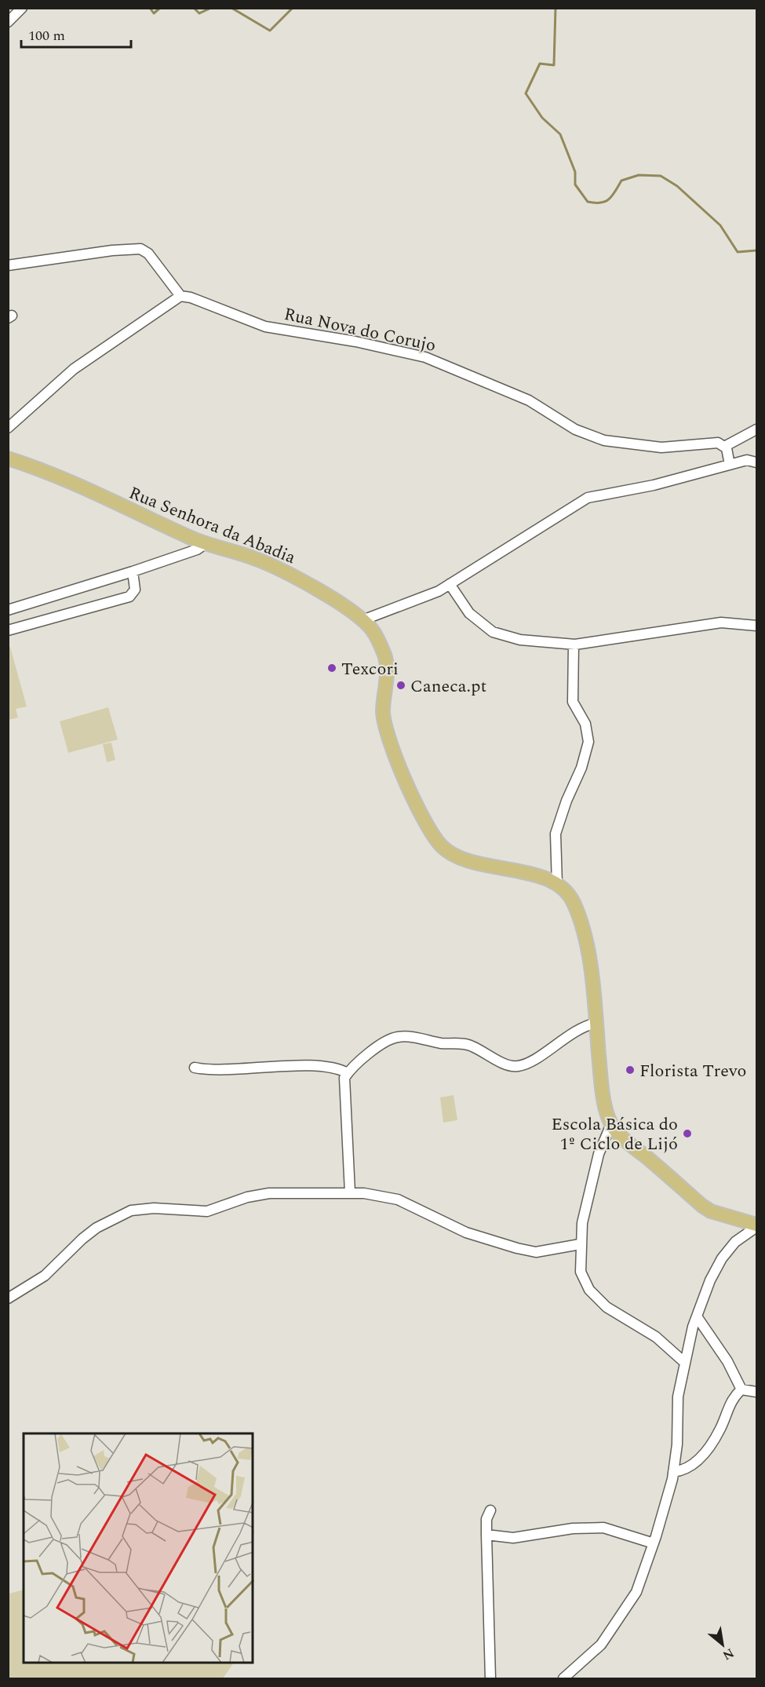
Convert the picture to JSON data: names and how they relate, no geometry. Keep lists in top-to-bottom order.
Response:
{
  "streets": {
    "main road": ["Rua Senhora da Abadia"],
    "street": ["Rua Nova do Corujo"]
  },
  "places": [
    "Texcori",
    "Caneca.pt",
    "Florista Trevo",
    "Escola Básica do 1º Ciclo de Lijó"
  ],
  "scale_bar": "100 m",
  "north": "bottom right"
}
